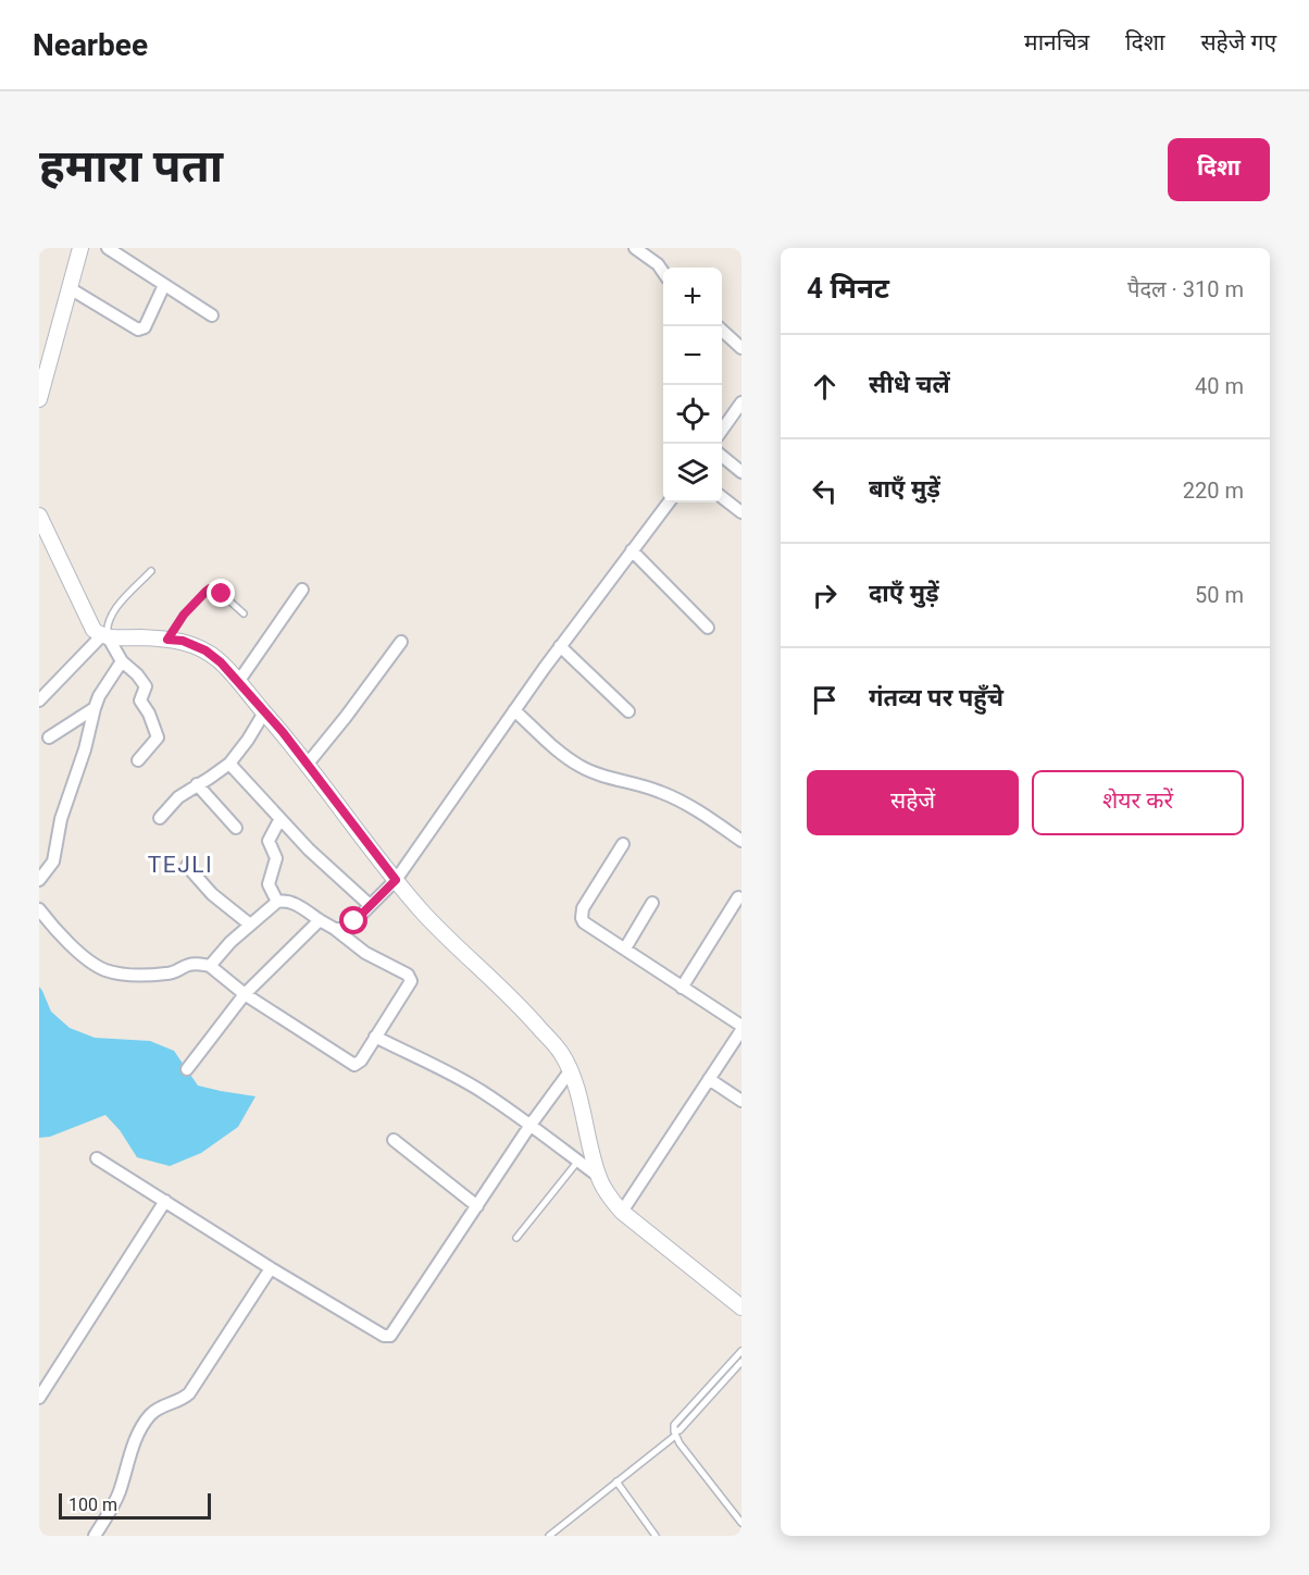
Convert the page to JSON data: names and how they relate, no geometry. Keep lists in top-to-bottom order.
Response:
{
  "districts": ["TEJLI"],
  "scale_bar": "100 m",
  "page": {
    "header": "Nearbee",
    "nav": ["मानचित्र", "दिशा", "सहेजे गए"],
    "buttons": [
      "दिशा",
      ["सहेजें", "शेयर करें"]
    ],
    "title": "हमारा पता",
    "heading": ["4 मिनट", "पैदल · 310 m"],
    "map_buttons": ["+", "−"],
    "list": [
      ["सीधे चलें", "40 m"],
      ["बाएँ मुड़ें", "220 m"],
      ["दाएँ मुड़ें", "50 m"],
      "गंतव्य पर पहुँचे"
    ],
    "scale": "100 m"
  }
}
